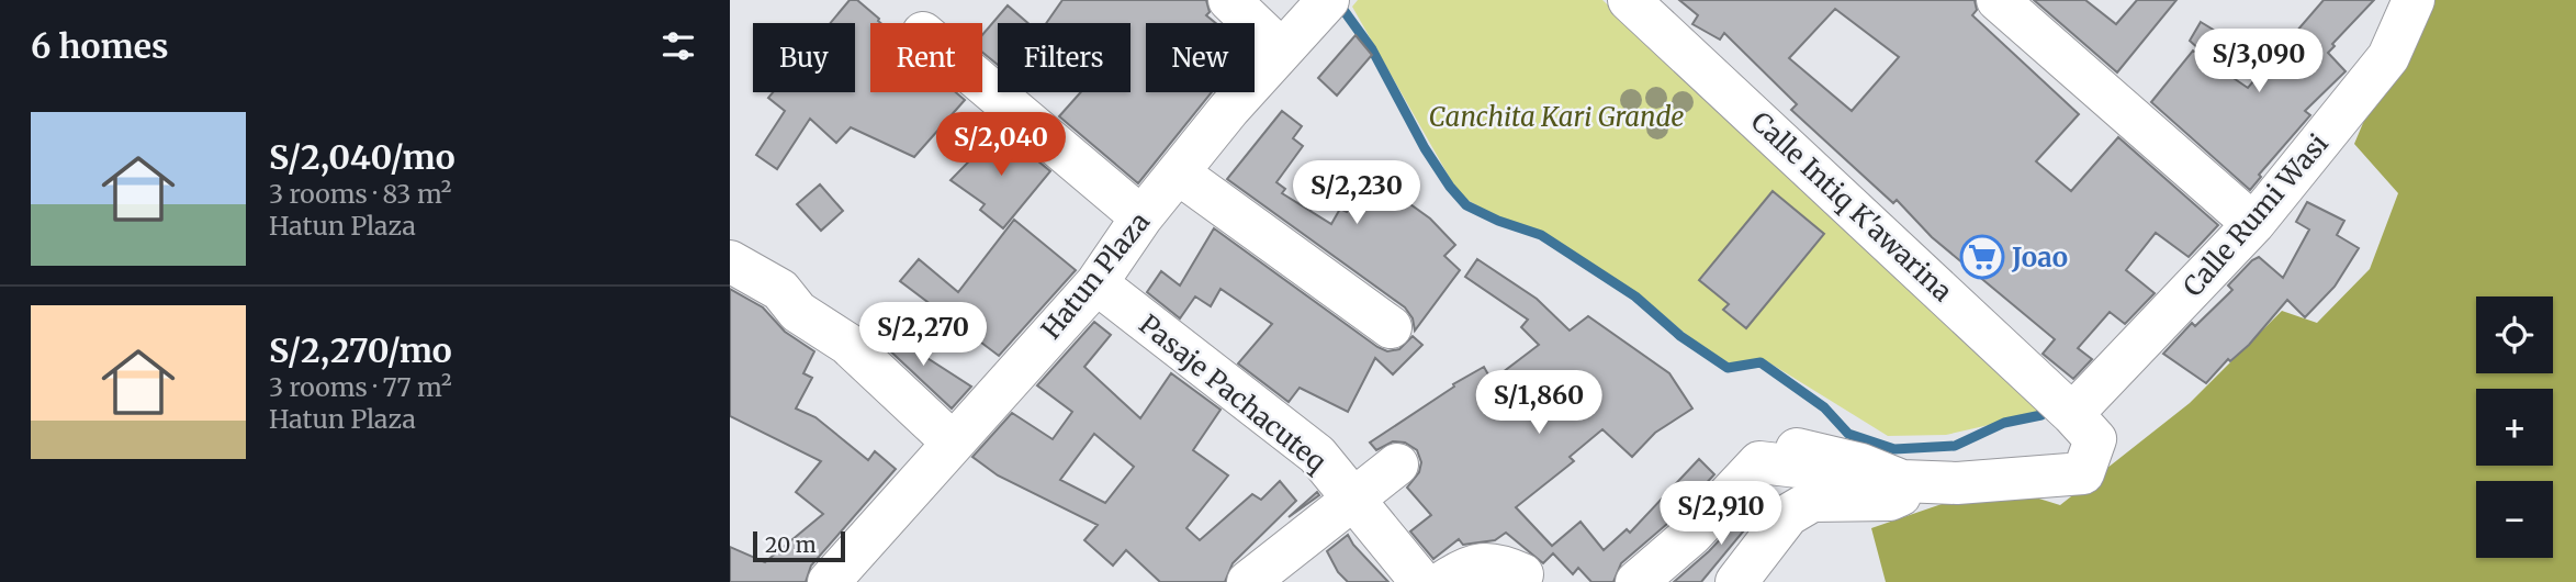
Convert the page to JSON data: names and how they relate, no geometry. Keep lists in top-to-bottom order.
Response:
{
  "streets": {
    "street": [
      "Calle Intiq K'awarina",
      "Calle Rumi Wasi",
      "Hatun Plaza",
      "Pasaje Pachacuteq"
    ]
  },
  "crossings": [
    ["Calle Intiq K'awarina", "Calle Rumi Wasi"],
    ["Hatun Plaza", "Pasaje Pachacuteq"]
  ],
  "parks": ["Canchita Kari Grande"],
  "places": {
    "supermarket": ["Joao"]
  },
  "scale_bar": "20 m",
  "page": {
    "heading": "6 homes",
    "chip": [
      "Buy",
      "Rent",
      "Filters",
      "New"
    ],
    "price": [
      "S/3,090",
      "S/2,040",
      "S/2,230",
      "S/2,270",
      "S/1,860",
      "S/2,910"
    ],
    "list": [
      {
        "name": "S/2,040/mo",
        "note": "3 rooms · 83 m² · Hatun Plaza"
      },
      {
        "name": "S/2,270/mo",
        "note": "3 rooms · 77 m² · Hatun Plaza"
      }
    ],
    "map_buttons": ["+", "−"],
    "scale": "20 m"
  }
}
